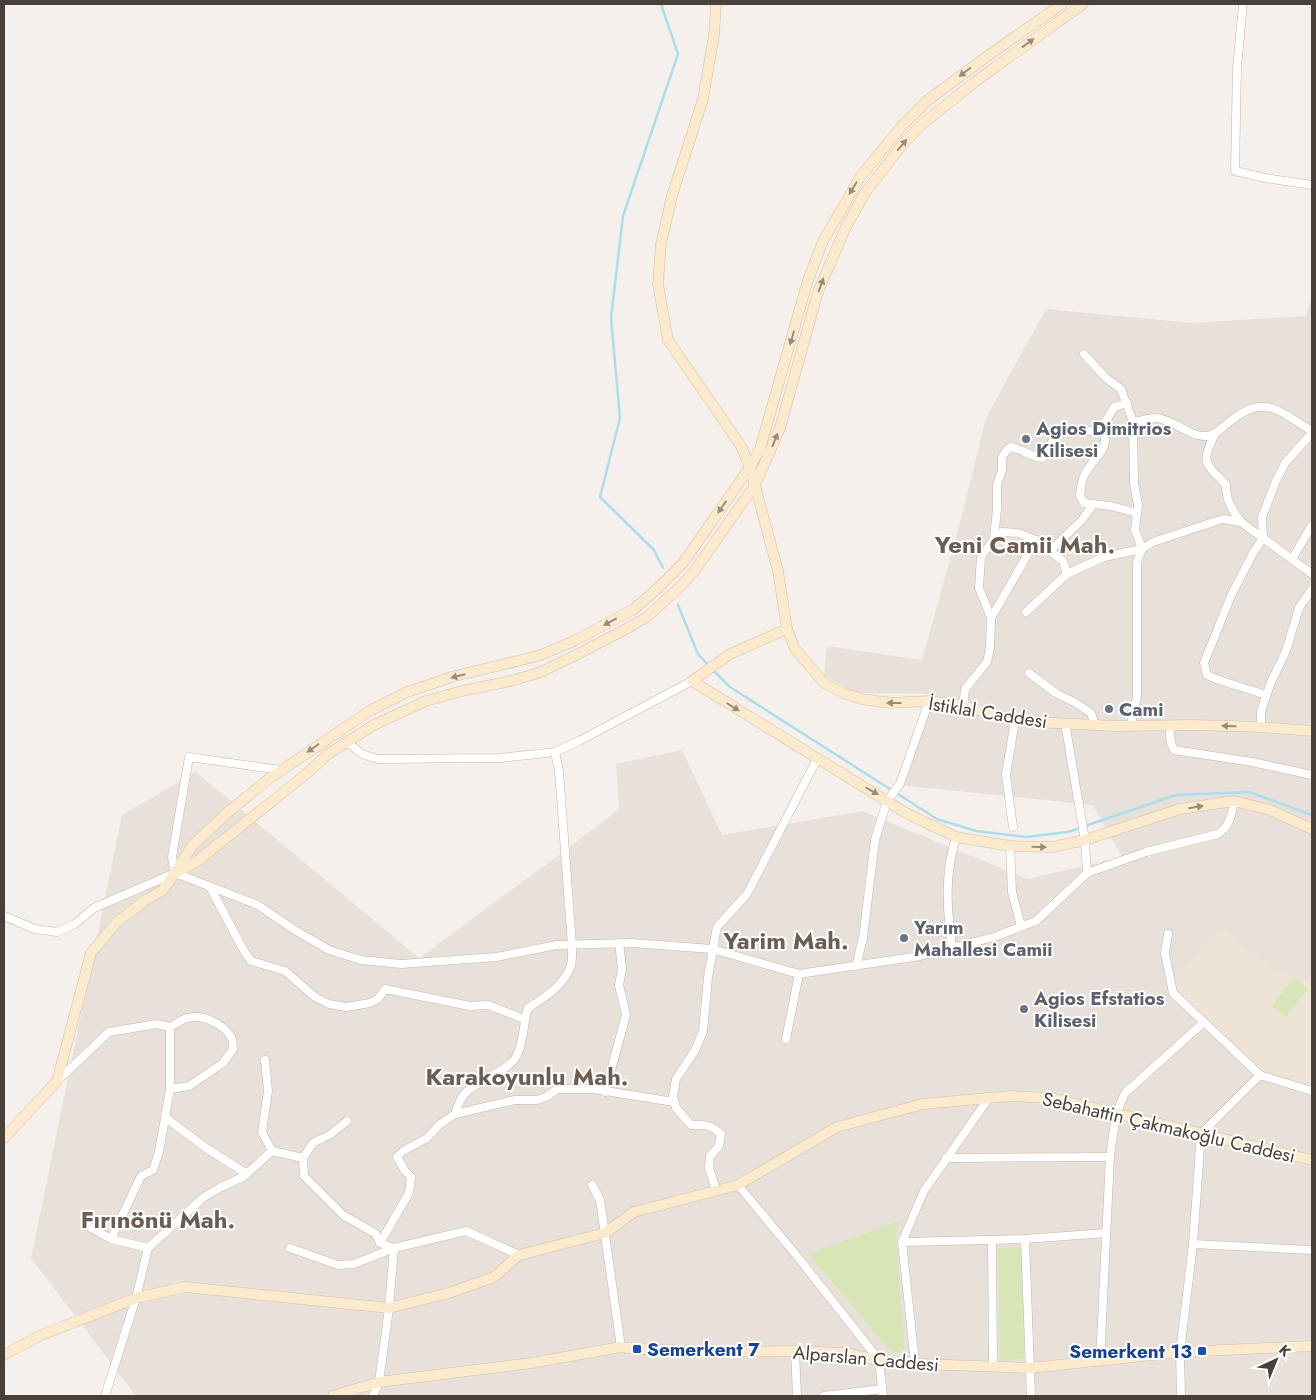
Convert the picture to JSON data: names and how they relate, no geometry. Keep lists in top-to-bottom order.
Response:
{
  "streets": {
    "street": ["İstiklal Caddesi", "Sebahattin Çakmakoğlu Caddesi", "Alparslan Caddesi"]
  },
  "districts": [
    "Yeni Camii Mah.",
    "Yarim Mah.",
    "Karakoyunlu Mah.",
    "Fırınönü Mah."
  ],
  "places": {
    "other": [
      "Agios Dimitrios Kilisesi",
      "Cami",
      "Yarım Mahallesi Camii",
      "Agios Efstatios Kilisesi"
    ],
    "transit": ["Semerkent 7", "Semerkent 13"]
  },
  "north": "top right"
}
